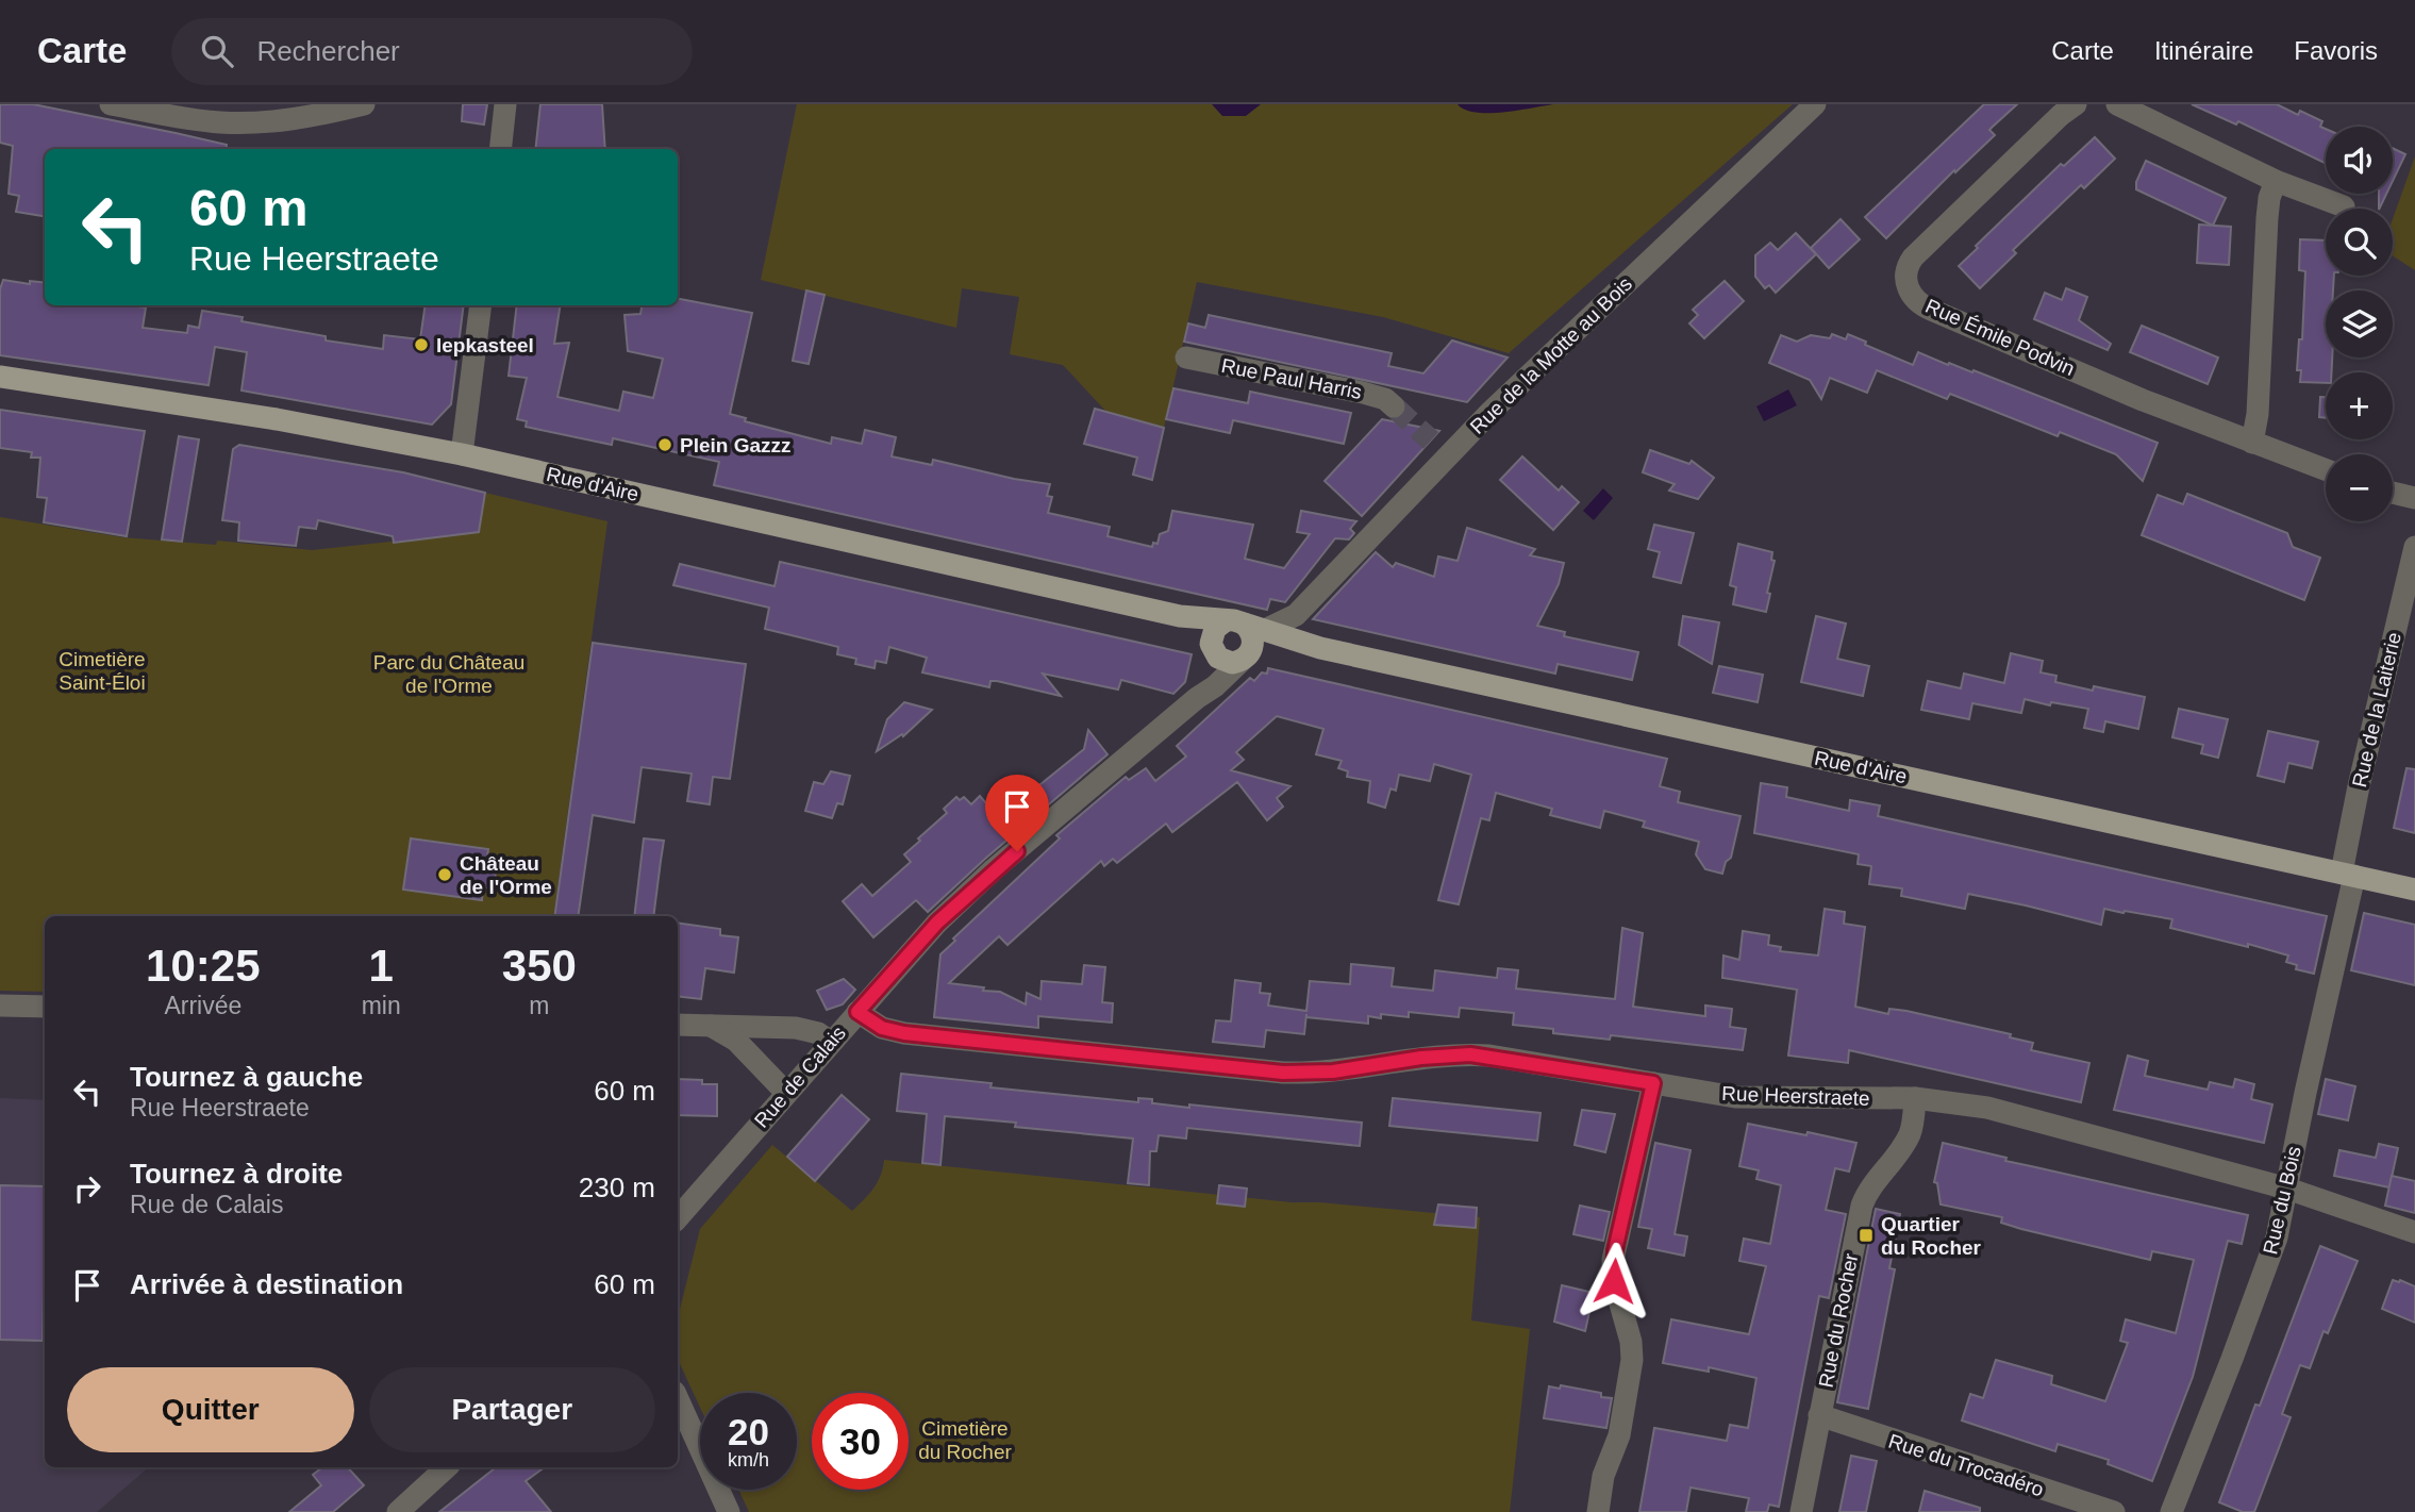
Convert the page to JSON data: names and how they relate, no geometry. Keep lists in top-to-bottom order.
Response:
{
  "streets": {
    "main road": ["Rue d'Aire"],
    "street": [
      "Rue Émile Podvin",
      "Rue de la Motte au Bois",
      "Rue Paul Harris",
      "Rue de la Laiterie",
      "Rue de Calais",
      "Rue Heerstraete",
      "Rue du Bois",
      "Rue du Rocher",
      "Rue du Trocadéro"
    ]
  },
  "crossings": [
    ["Rue de la Motte au Bois", "Rue d'Aire"],
    ["Rue d'Aire", "Rue de la Laiterie"],
    ["Rue d'Aire", "Rue de Calais"],
    ["Rue d'Aire", "Rue du Bois"],
    ["Rue de la Laiterie", "Rue du Bois"],
    ["Rue de Calais", "Rue Heerstraete"],
    ["Rue Heerstraete", "Rue du Bois"],
    ["Rue Heerstraete", "Rue du Rocher"],
    ["Rue du Rocher", "Rue du Trocadéro"]
  ],
  "parks": ["Cimetière Saint-Éloi", "Parc du Château de l'Orme", "Cimetière du Rocher"],
  "places": {
    "other": ["Iepkasteel", "Plein Gazzz", "Château de l'Orme"],
    "transit": ["Quartier du Rocher"]
  },
  "page": {
    "header": "Carte",
    "search": "Rechercher",
    "nav": ["Carte", "Itinéraire", "Favoris"],
    "map_buttons": ["+", "−"],
    "turn": ["60 m", "Rue Heerstraete"],
    "eta": [
      "10:25",
      "Arrivée",
      "1",
      "min",
      "350",
      "m"
    ],
    "list": [
      {
        "name": "Tournez à gauche",
        "note": "Rue Heerstraete",
        "value": "60 m"
      },
      {
        "name": "Tournez à droite",
        "note": "Rue de Calais",
        "value": "230 m"
      },
      {
        "name": "Arrivée à destination",
        "value": "60 m"
      }
    ],
    "buttons": ["Quitter", "Partager"],
    "speed": "20 km/h",
    "limit": "30"
  }
}
